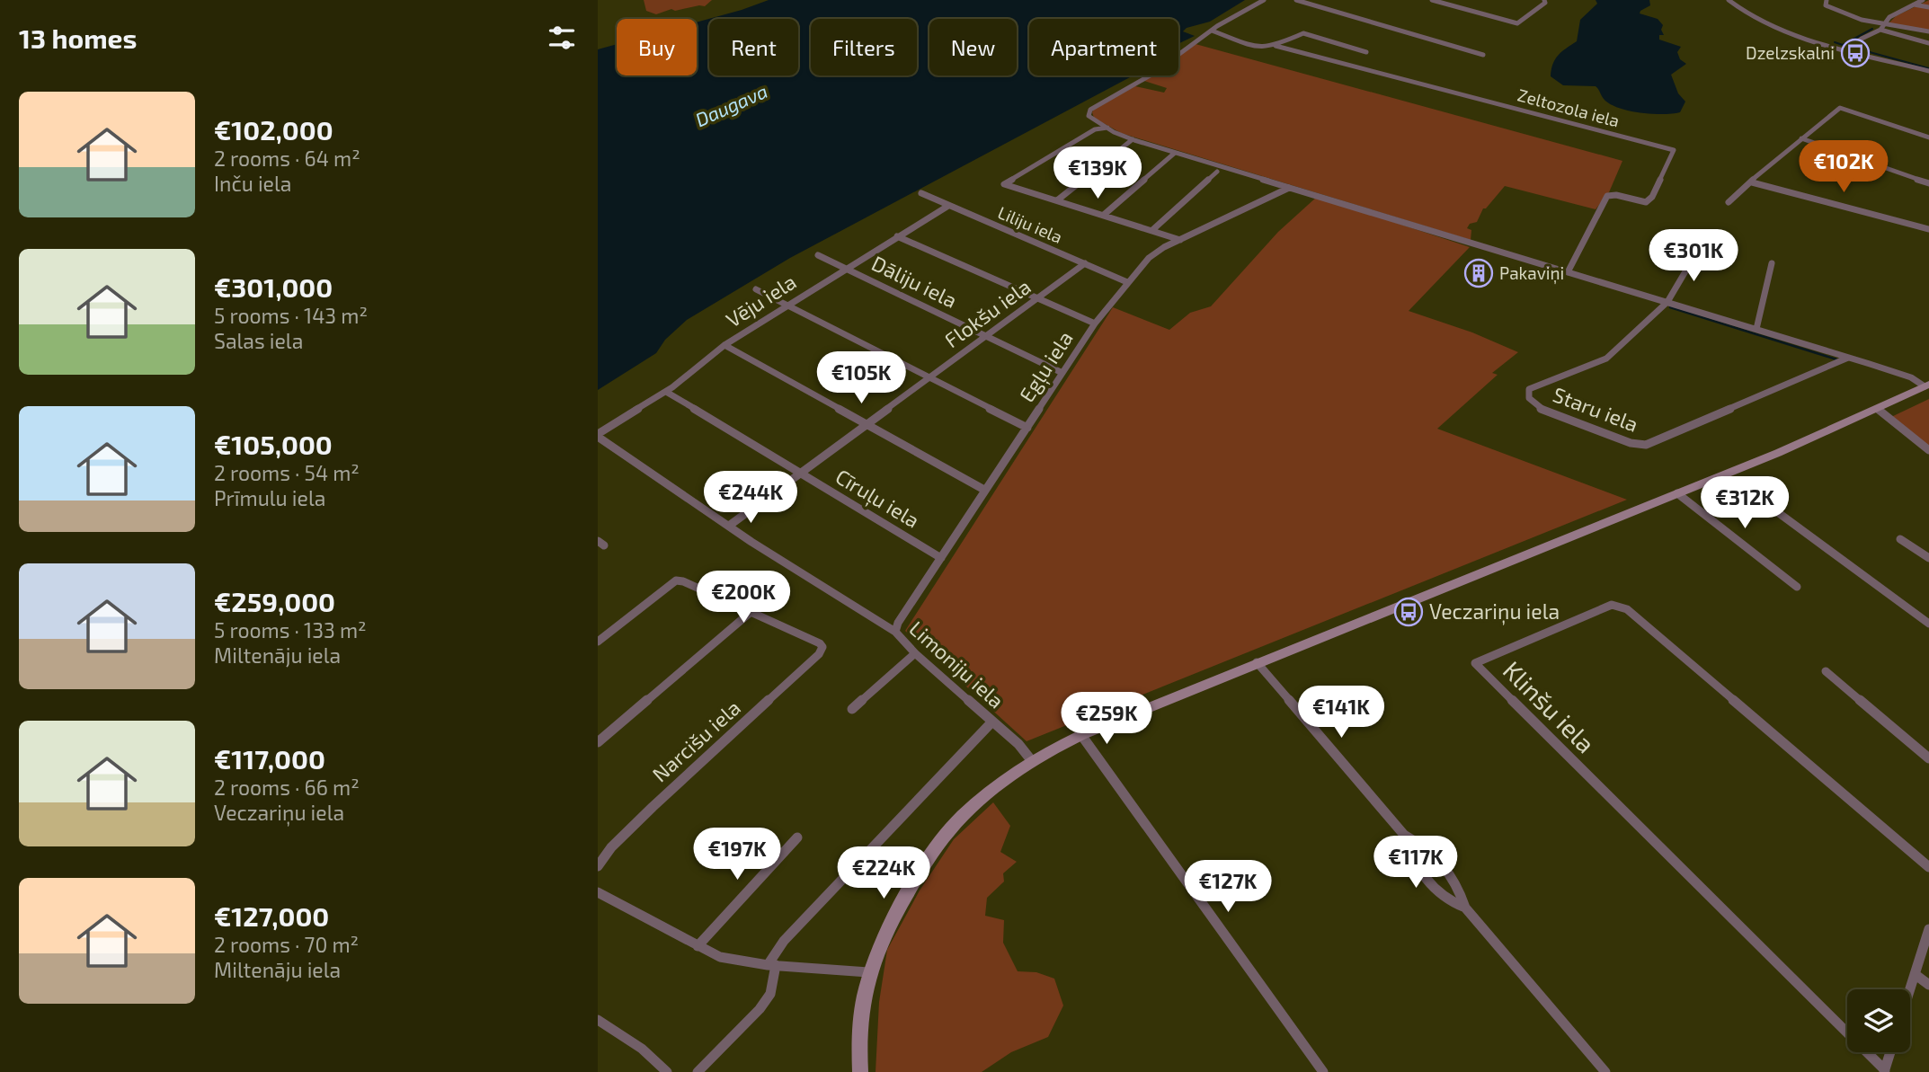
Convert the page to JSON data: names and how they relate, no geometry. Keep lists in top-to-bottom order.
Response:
{
  "streets": {
    "street": [
      "Zeltozola iela",
      "Liliju iela",
      "Dāliju iela",
      "Vēju iela",
      "Flokšu iela",
      "Egļu iela",
      "Staru iela",
      "Cīruļu iela",
      "Limoniju iela",
      "Klinšu iela",
      "Narcišu iela"
    ]
  },
  "crossings": [
    ["Liliju iela", "Vēju iela"],
    ["Liliju iela", "Flokšu iela"],
    ["Liliju iela", "Egļu iela"],
    ["Dāliju iela", "Vēju iela"],
    ["Dāliju iela", "Flokšu iela"],
    ["Dāliju iela", "Egļu iela"],
    ["Vēju iela", "Cīruļu iela"],
    ["Vēju iela", "Limoniju iela"],
    ["Flokšu iela", "Cīruļu iela"],
    ["Flokšu iela", "Limoniju iela"],
    ["Egļu iela", "Cīruļu iela"],
    ["Egļu iela", "Limoniju iela"]
  ],
  "water": ["Daugava"],
  "places": {
    "bus stop": ["Dzelzskalni", "Veczariņu iela"],
    "building": ["Pakaviņi"]
  },
  "page": {
    "heading": "13 homes",
    "chip": [
      "Buy",
      "Rent",
      "Filters",
      "New",
      "Apartment"
    ],
    "list": [
      {
        "name": "€102,000",
        "note": "2 rooms · 64 m² · Inču iela"
      },
      {
        "name": "€301,000",
        "note": "5 rooms · 143 m² · Salas iela"
      },
      {
        "name": "€105,000",
        "note": "2 rooms · 54 m² · Prīmulu iela"
      },
      {
        "name": "€259,000",
        "note": "5 rooms · 133 m² · Miltenāju iela"
      },
      {
        "name": "€117,000",
        "note": "2 rooms · 66 m² · Veczariņu iela"
      },
      {
        "name": "€127,000",
        "note": "2 rooms · 70 m² · Miltenāju iela"
      }
    ],
    "price": [
      "€102K",
      "€139K",
      "€301K",
      "€105K",
      "€244K",
      "€312K",
      "€200K",
      "€141K",
      "€259K",
      "€197K",
      "€117K",
      "€224K",
      "€127K"
    ]
  }
}
